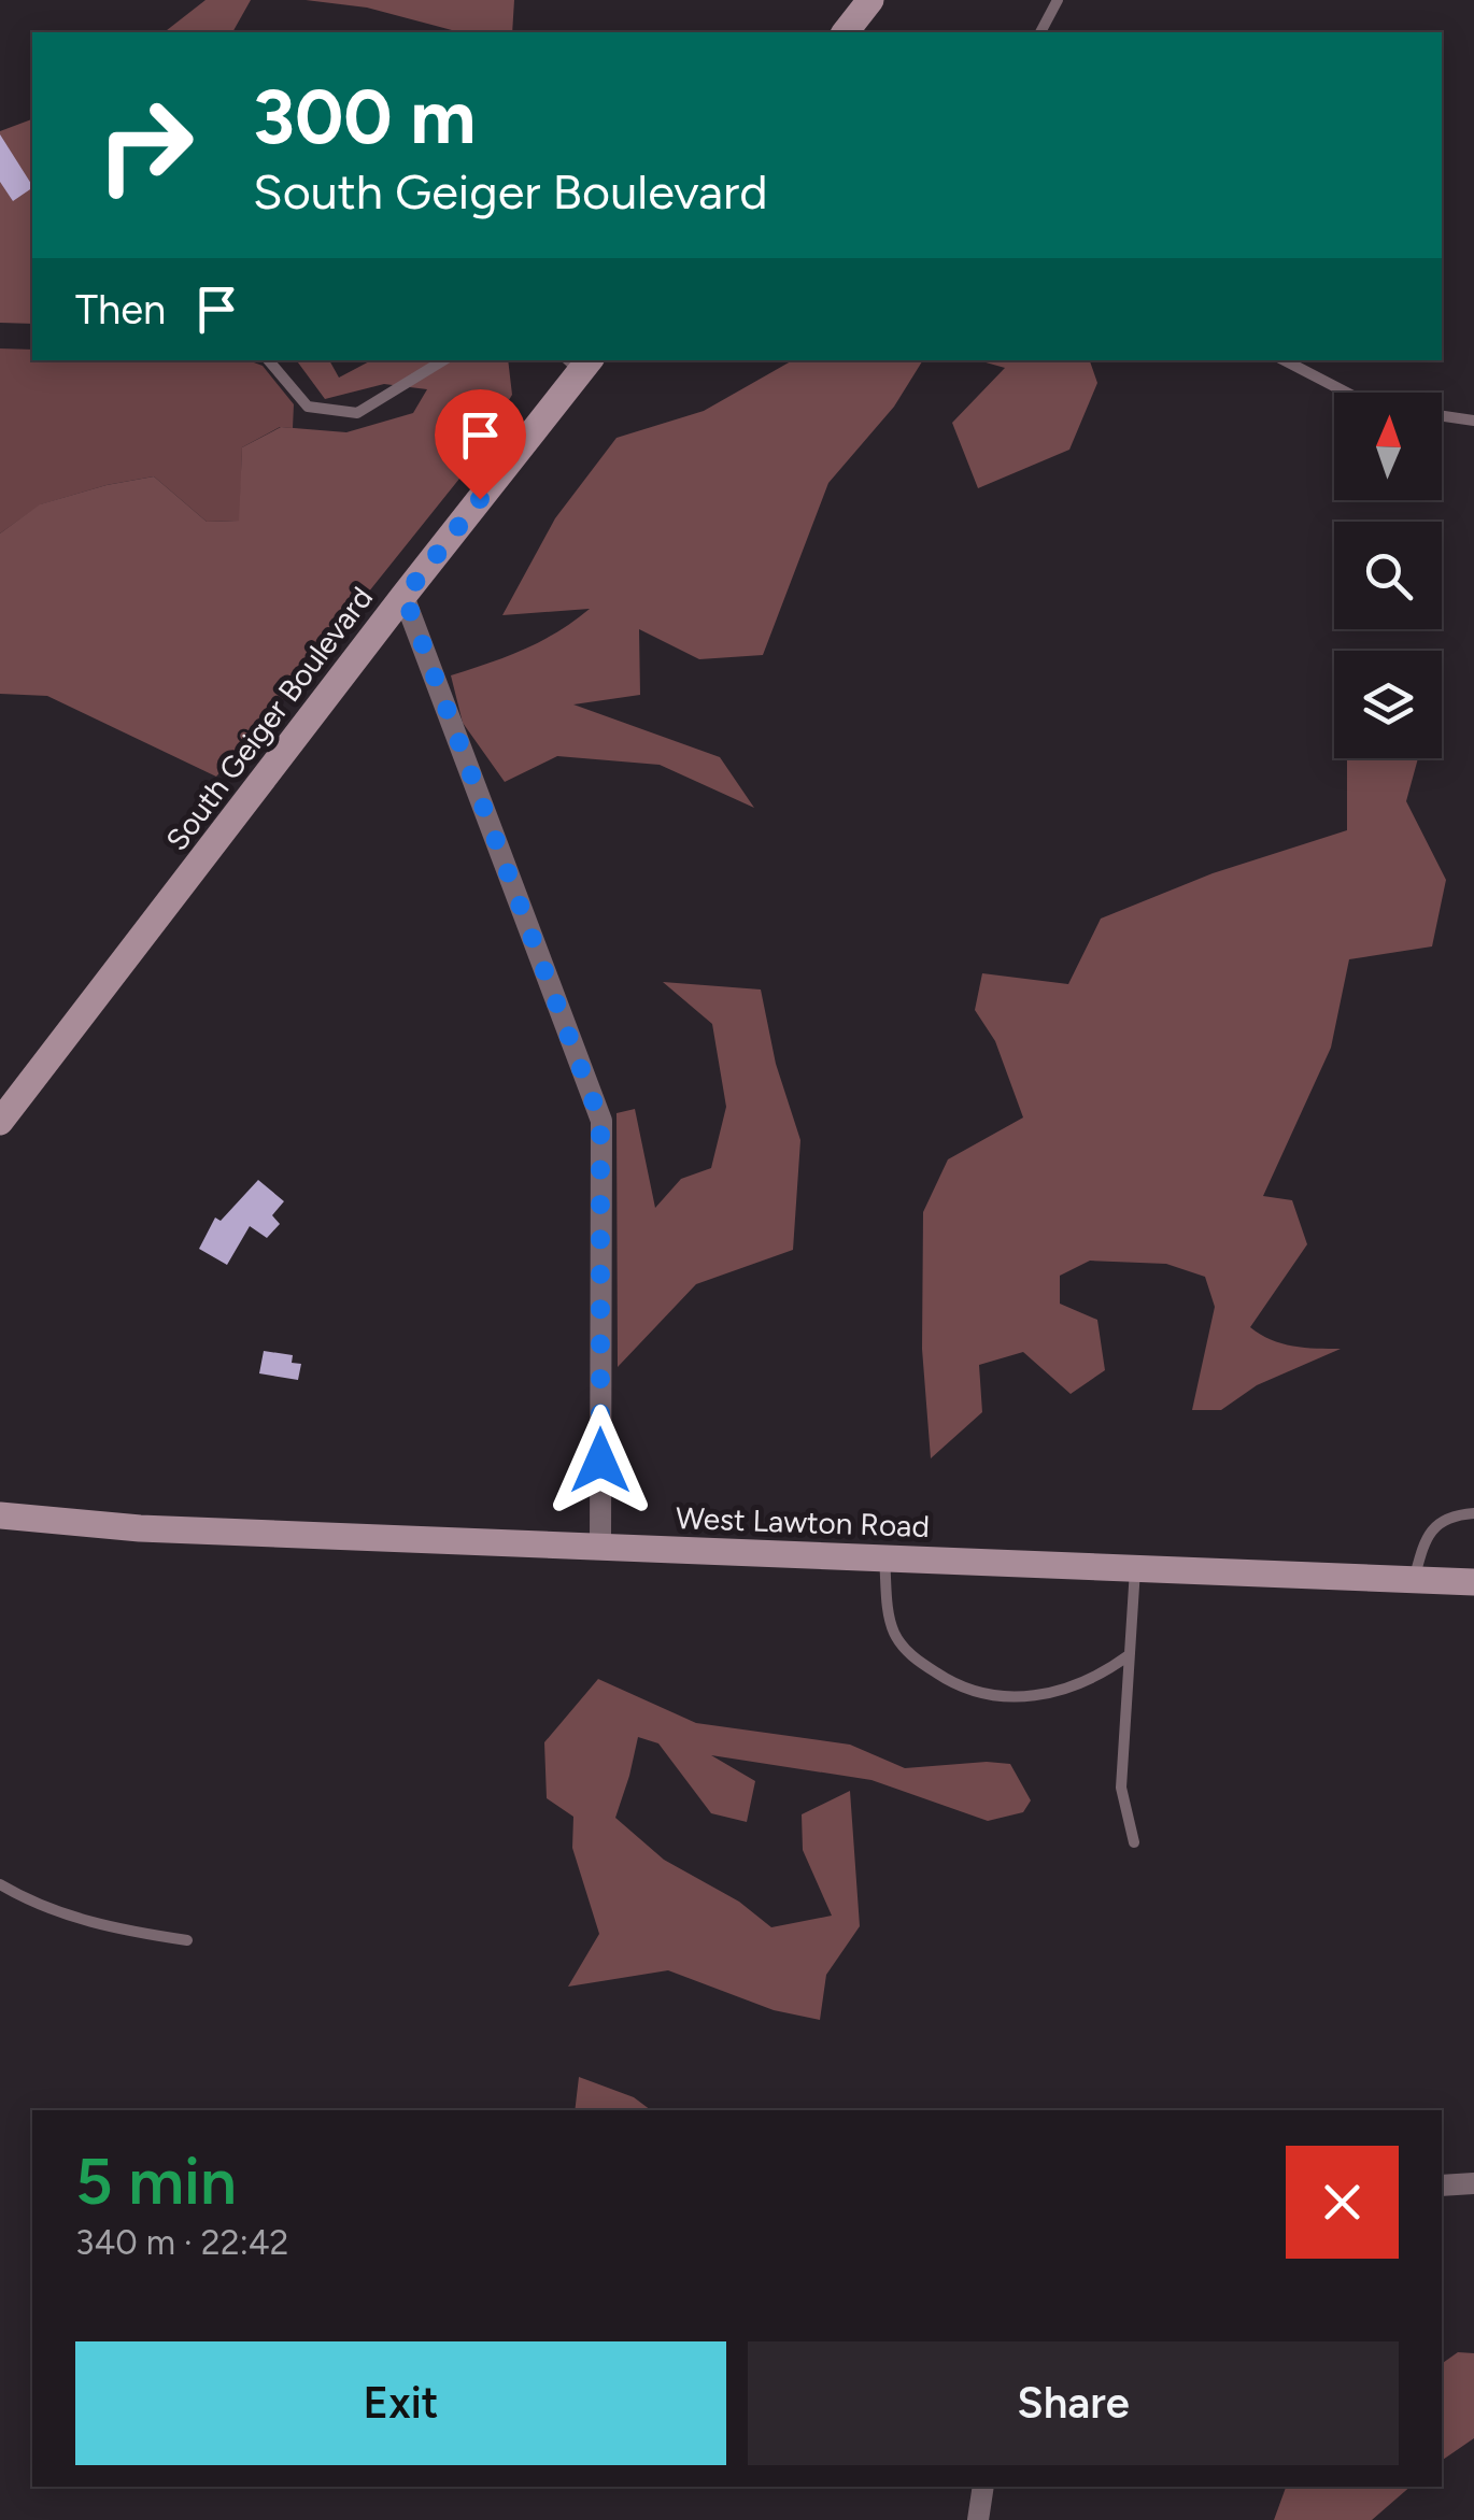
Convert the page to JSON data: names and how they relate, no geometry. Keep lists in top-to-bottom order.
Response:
{
  "streets": {
    "street": ["South Geiger Boulevard", "West Lawton Road"]
  },
  "north": "top",
  "page": {
    "turn": ["300 m", "South Geiger Boulevard"],
    "then": "Then",
    "heading": ["5 min", "340 m · 22:42"],
    "buttons": ["Exit", "Share"]
  }
}
